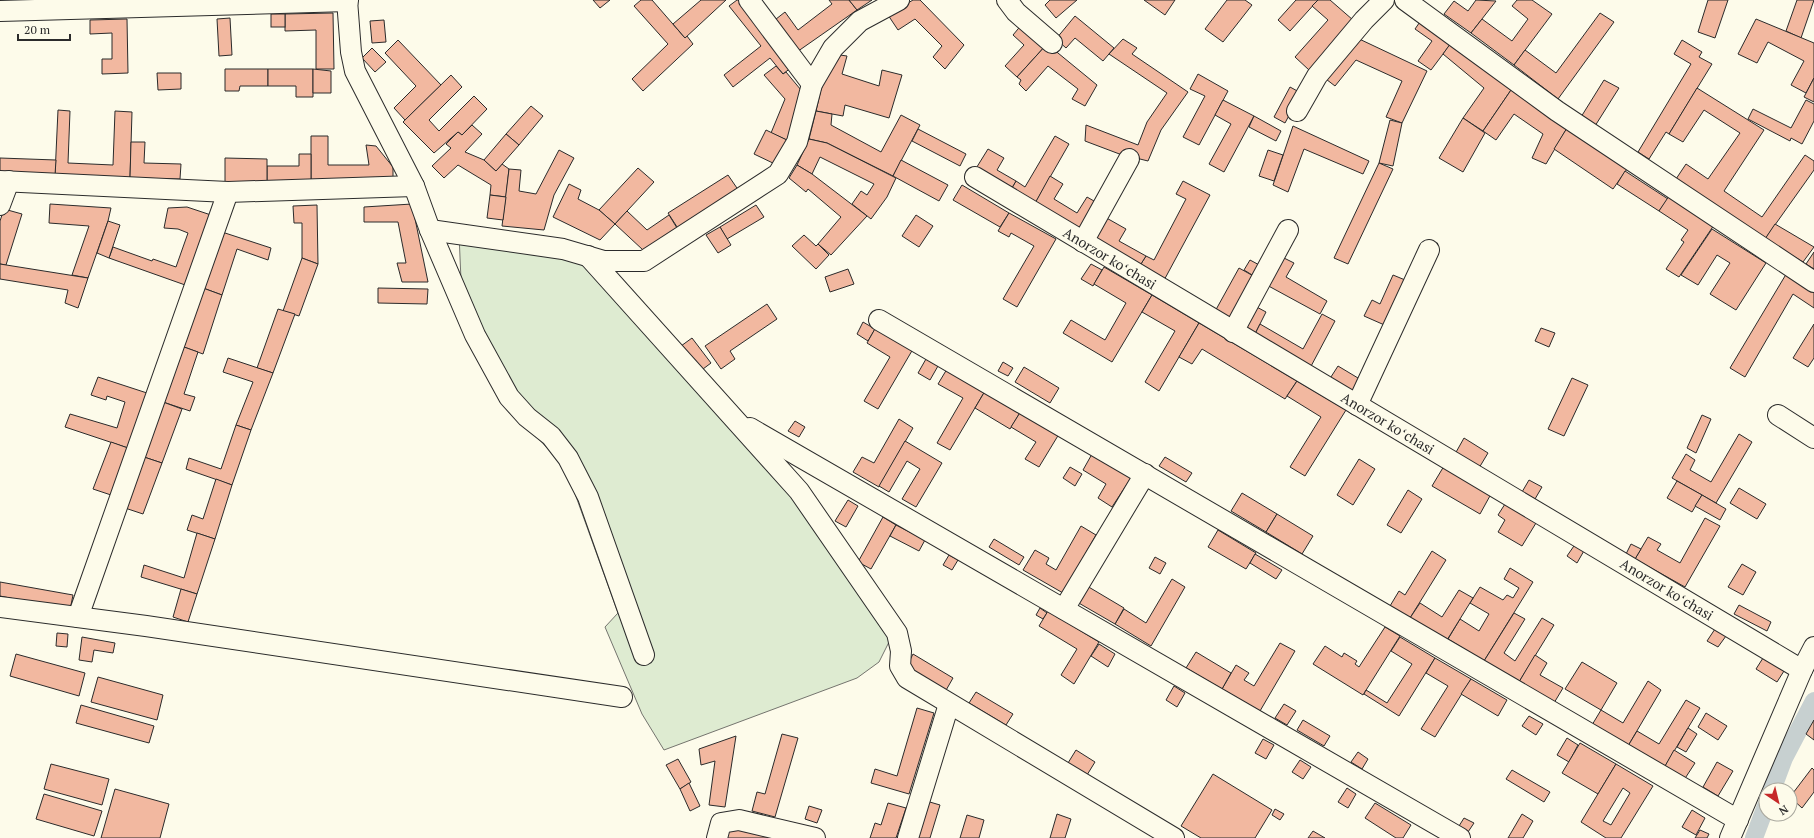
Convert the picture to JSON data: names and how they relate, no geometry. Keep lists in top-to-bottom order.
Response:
{
  "streets": {
    "street": ["Anorzor koʻchasi"]
  },
  "scale_bar": "20 m",
  "north": "bottom right"
}
